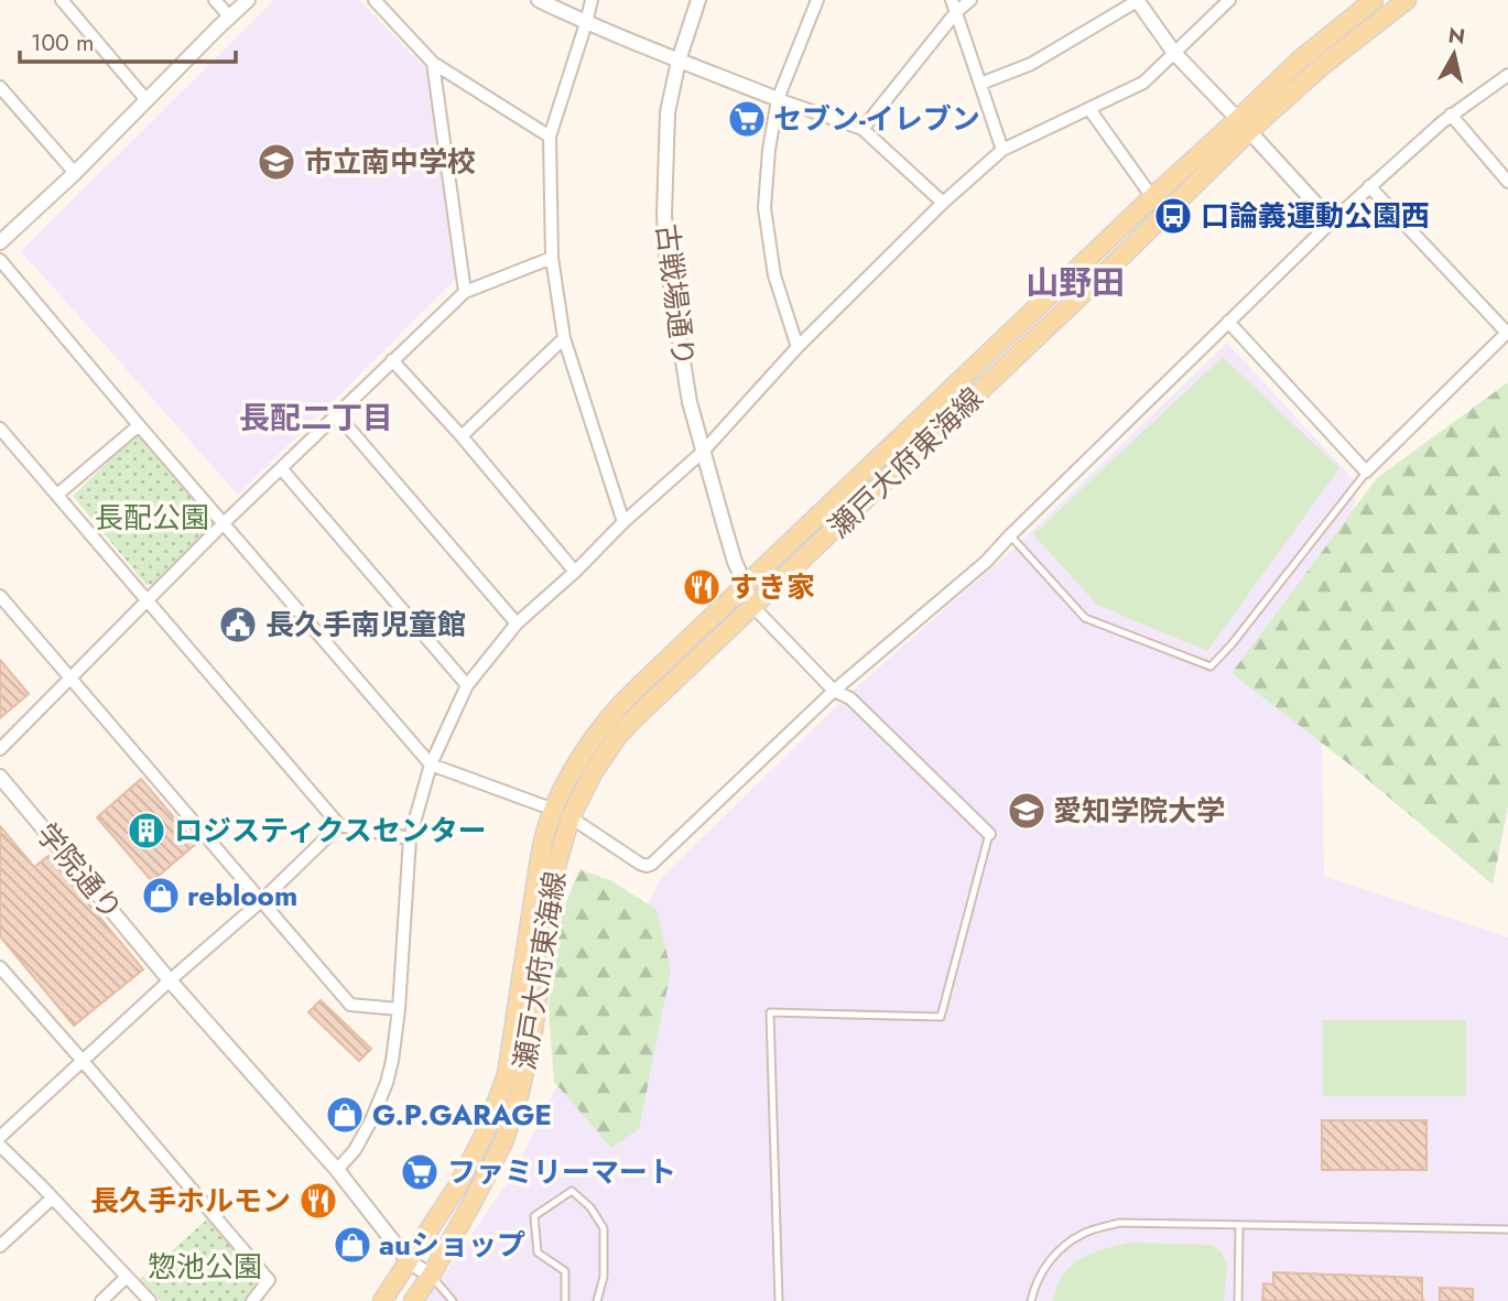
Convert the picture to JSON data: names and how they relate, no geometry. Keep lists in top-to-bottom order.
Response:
{
  "streets": {
    "main road": ["瀬戸大府東海線"],
    "street": ["古戦場通り", "学院通り"]
  },
  "crossings": [
    ["古戦場通り", "瀬戸大府東海線"],
    ["瀬戸大府東海線", "学院通り"]
  ],
  "districts": ["山野田", "長配二丁目"],
  "parks": ["長配公園", "惣池公園"],
  "places": {
    "supermarket": ["セブン-イレブン", "ファミリーマート"],
    "school or university": ["市立南中学校", "愛知学院大学"],
    "bus stop": ["口論義運動公園西"],
    "restaurant": ["すき家", "長久手ホルモン"],
    "public building": ["長久手南児童館"],
    "building": ["ロジスティクスセンター"],
    "shop": ["rebloom", "G.P.GARAGE", "auショップ"]
  },
  "scale_bar": "100 m",
  "north": "top"
}
